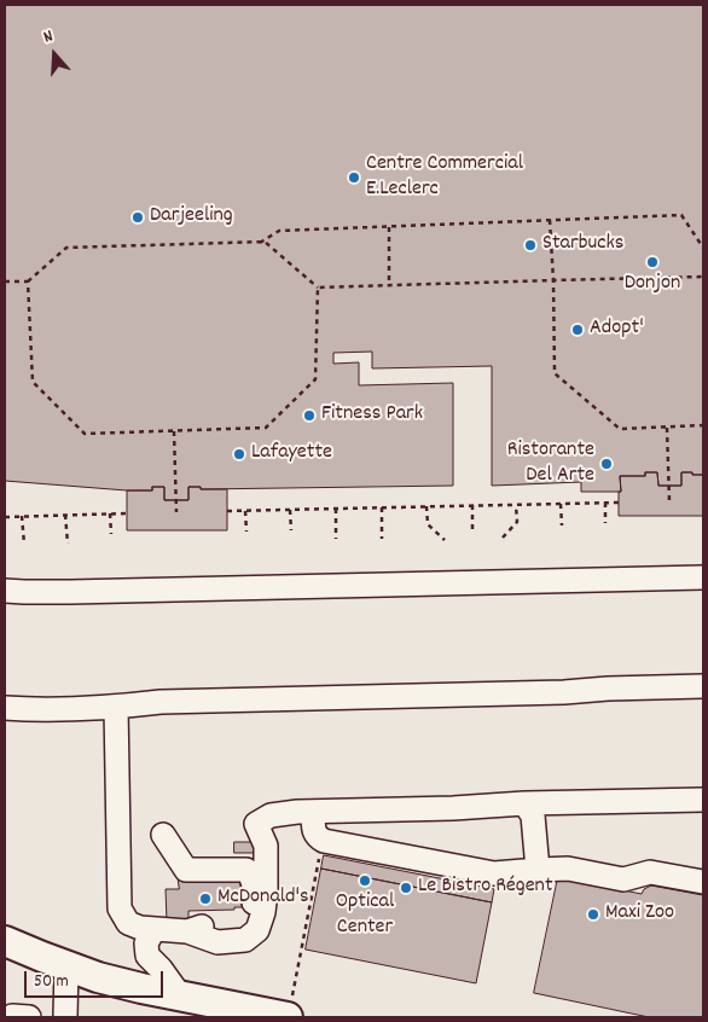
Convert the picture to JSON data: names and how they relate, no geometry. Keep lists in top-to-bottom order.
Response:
{
  "places": [
    "Centre Commercial E.Leclerc",
    "Darjeeling",
    "Starbucks",
    "Donjon",
    "Adopt'",
    "Fitness Park",
    "Lafayette",
    "Ristorante Del Arte",
    "Optical Center",
    "Le Bistro Régent",
    "McDonald's",
    "Maxi Zoo"
  ],
  "scale_bar": "50 m",
  "north": "top"
}
